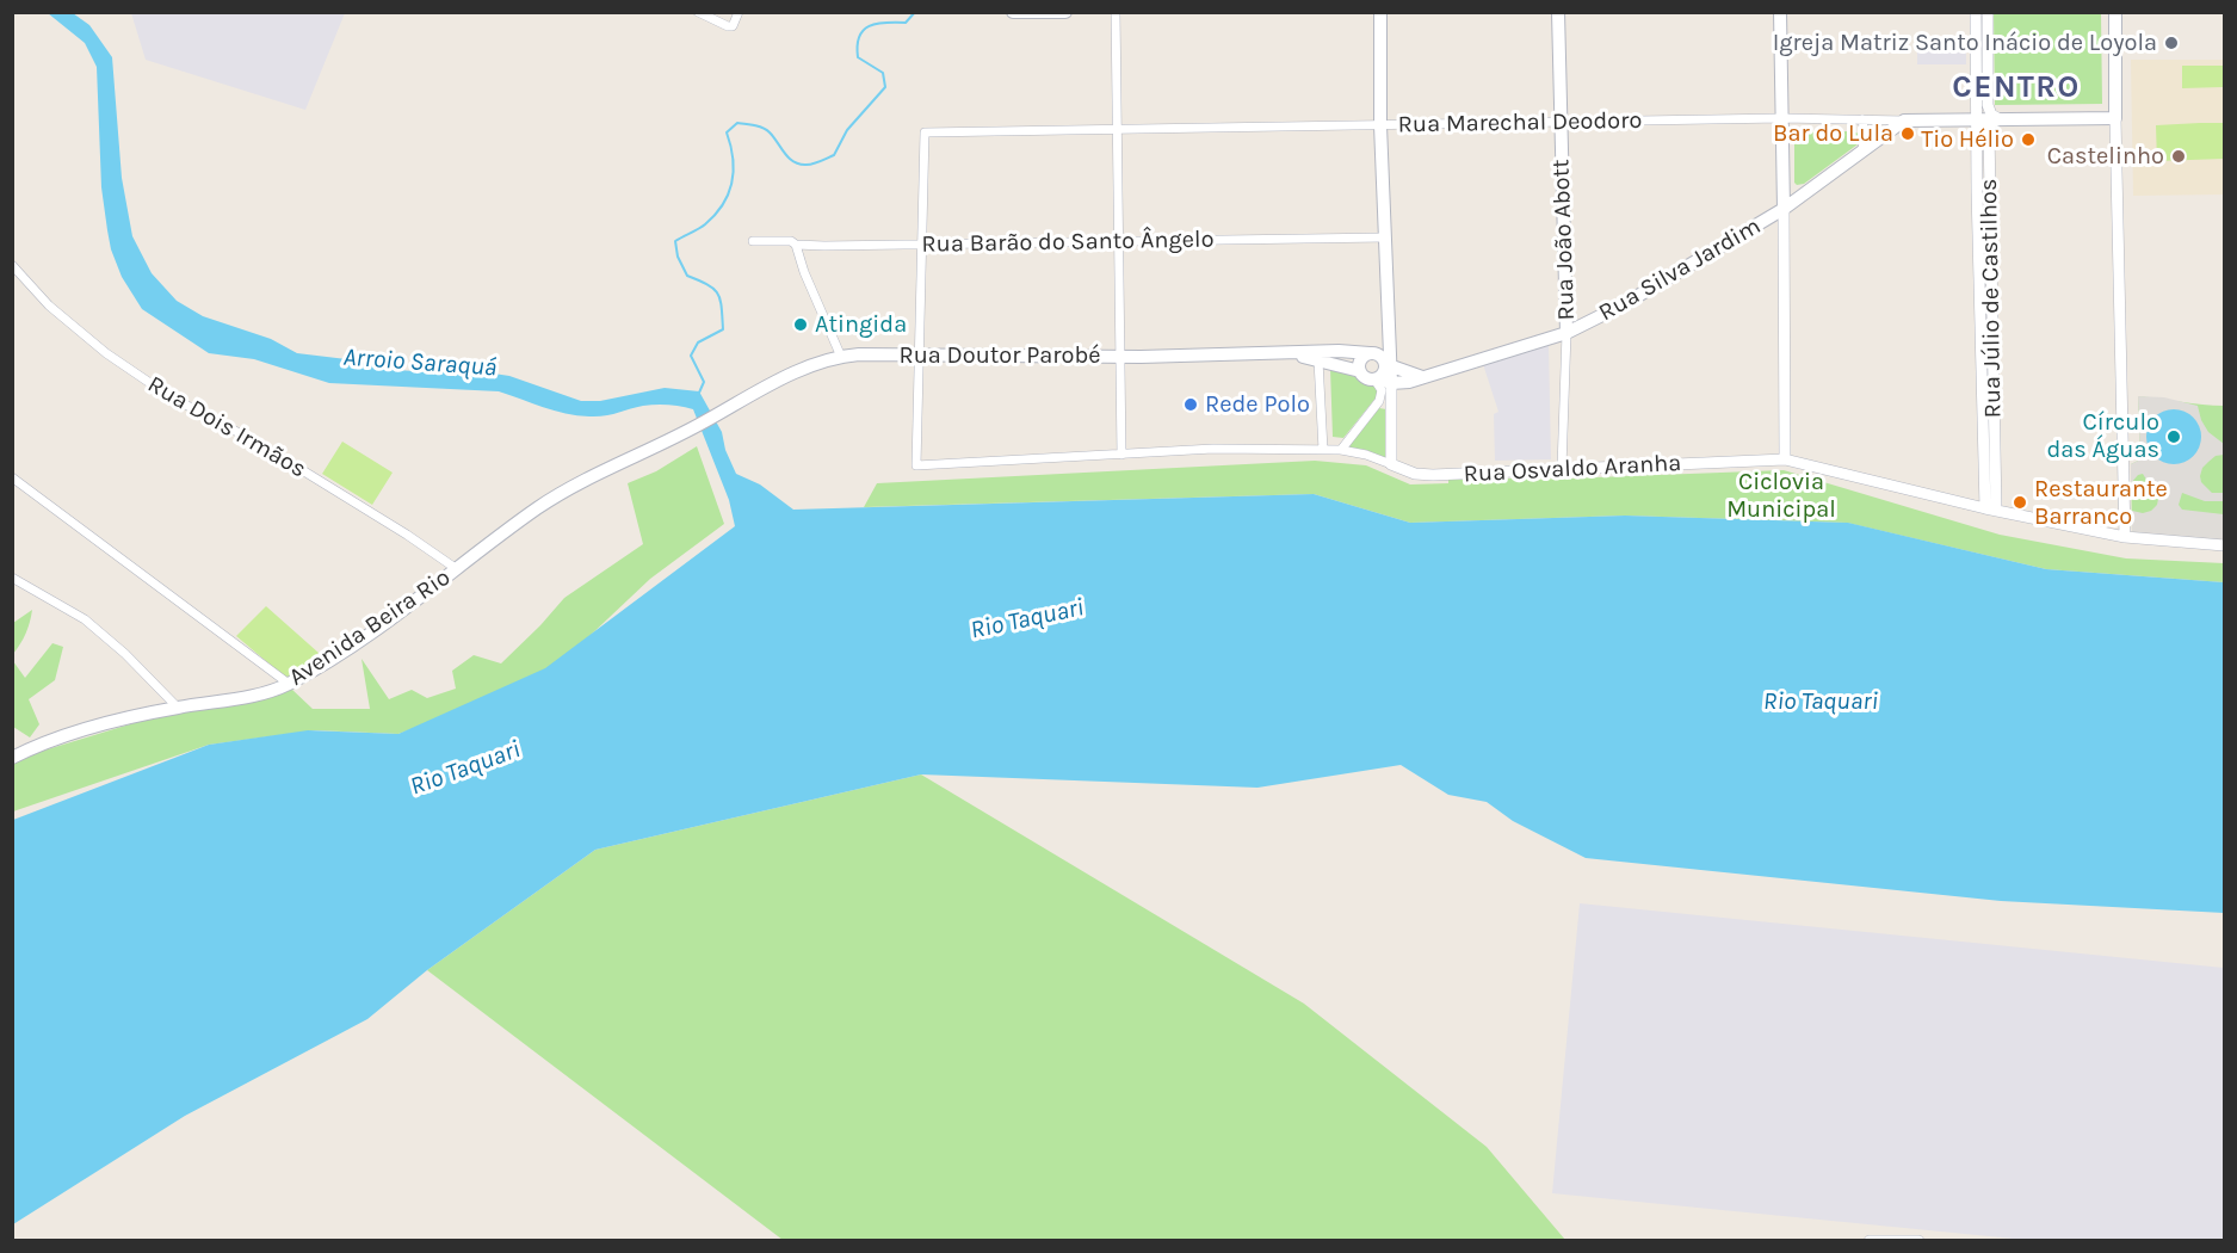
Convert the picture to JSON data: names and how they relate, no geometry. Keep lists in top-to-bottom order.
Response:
{
  "streets": {
    "main road": [
      "Rua Marechal Deodoro",
      "Rua João Abott",
      "Rua Silva Jardim",
      "Rua Doutor Parobé",
      "Avenida Beira Rio"
    ],
    "street": [
      "Rua Barão do Santo Ângelo",
      "Rua Júlio de Castilhos",
      "Rua Dois Irmãos",
      "Rua Osvaldo Aranha"
    ]
  },
  "crossings": [
    ["Rua Marechal Deodoro", "Rua João Abott"],
    ["Rua Marechal Deodoro", "Rua Barão do Santo Ângelo"],
    ["Rua Marechal Deodoro", "Rua Silva Jardim"],
    ["Rua Marechal Deodoro", "Rua Júlio de Castilhos"],
    ["Rua João Abott", "Rua Silva Jardim"],
    ["Rua João Abott", "Rua Osvaldo Aranha"],
    ["Rua Silva Jardim", "Rua Doutor Parobé"],
    ["Rua Júlio de Castilhos", "Rua Osvaldo Aranha"],
    ["Rua Doutor Parobé", "Rua Osvaldo Aranha"],
    ["Rua Doutor Parobé", "Avenida Beira Rio"],
    ["Rua Dois Irmãos", "Avenida Beira Rio"]
  ],
  "districts": ["CENTRO"],
  "water": ["Arroio Saraquá", "Rio Taquari"],
  "parks": ["Ciclovia Municipal"],
  "places": [
    "Igreja Matriz Santo Inácio de Loyola",
    "Bar do Lula",
    "Tio Hélio",
    "Castelinho",
    "Atingida",
    "Rede Polo",
    "Círculo das Águas",
    "Restaurante Barranco"
  ]
}
